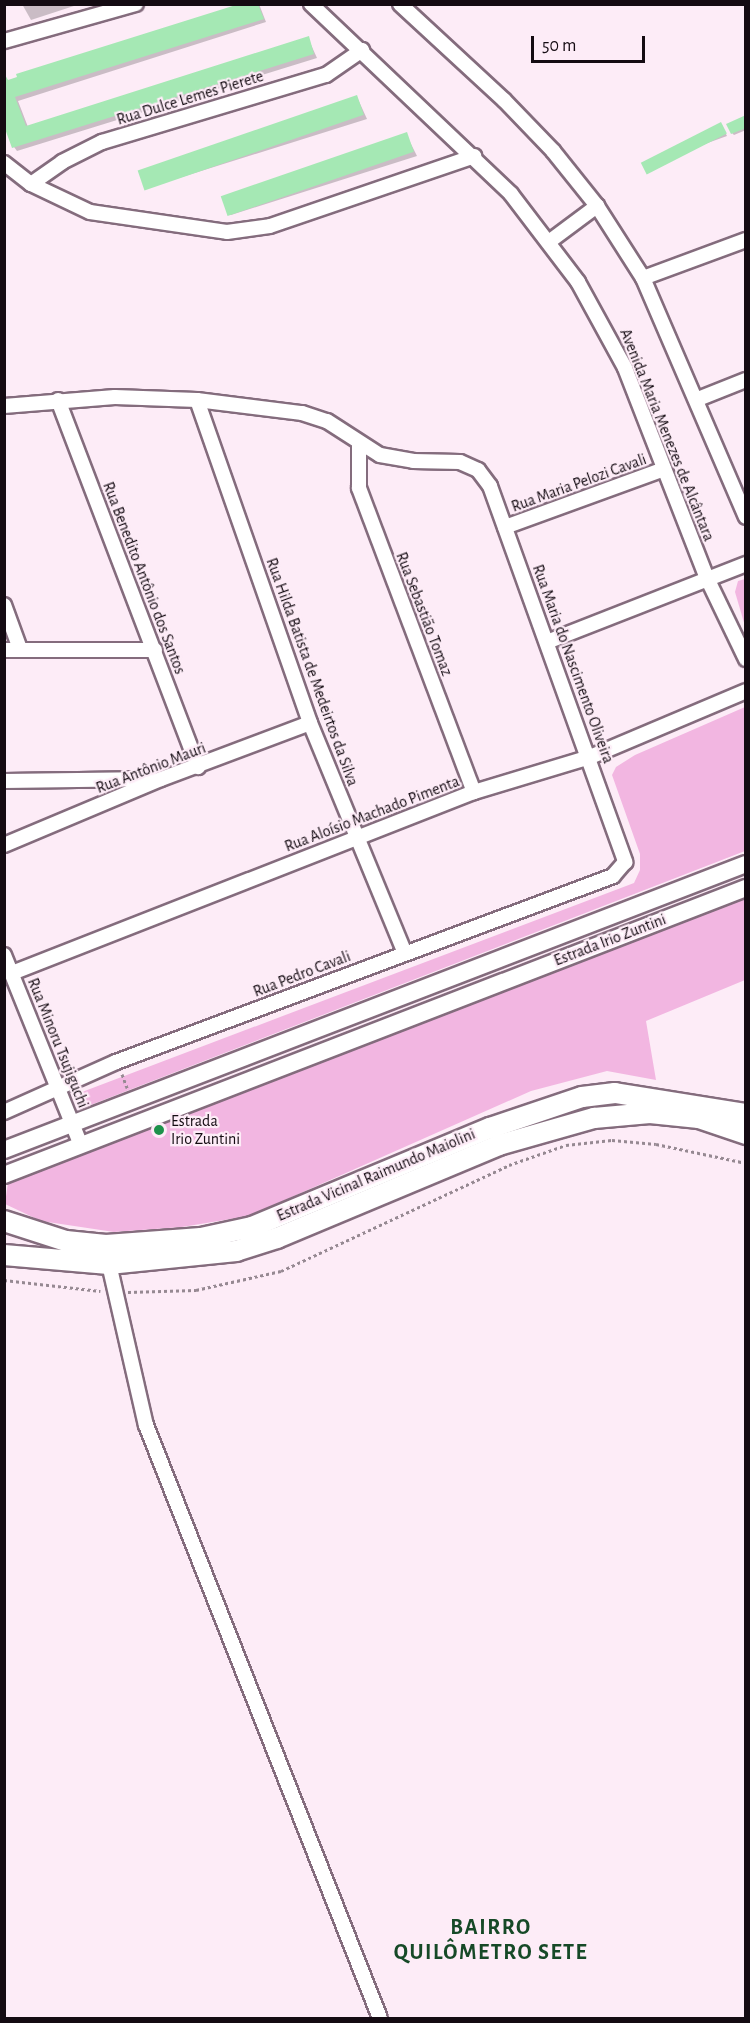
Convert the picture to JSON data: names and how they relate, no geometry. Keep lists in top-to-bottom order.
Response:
{
  "streets": {
    "main road": ["Estrada Vicinal Raimundo Maiolini"],
    "street": [
      "Rua Dulce Lemes Pierete",
      "Avenida Maria Menezes de Alcântara",
      "Rua Maria Pelozi Cavali",
      "Rua Benedito Antônio dos Santos",
      "Rua Sebastião Tomaz",
      "Rua Maria do Nascimento Oliveira",
      "Rua Hilda Batista de Medeirtos da Silva",
      "Rua Antônio Mauri",
      "Rua Aloísio Machado Pimenta",
      "Estrada Irio Zuntini",
      "Rua Pedro Cavali",
      "Rua Minoru Tsujiguchi"
    ]
  },
  "crossings": [
    ["Rua Dulce Lemes Pierete", "Avenida Maria Menezes de Alcântara"],
    ["Avenida Maria Menezes de Alcântara", "Rua Maria Pelozi Cavali"],
    ["Rua Maria Pelozi Cavali", "Rua Maria do Nascimento Oliveira"],
    ["Rua Benedito Antônio dos Santos", "Rua Antônio Mauri"],
    ["Rua Sebastião Tomaz", "Rua Maria do Nascimento Oliveira"],
    ["Rua Sebastião Tomaz", "Rua Aloísio Machado Pimenta"],
    ["Rua Maria do Nascimento Oliveira", "Rua Aloísio Machado Pimenta"],
    ["Rua Maria do Nascimento Oliveira", "Rua Pedro Cavali"],
    ["Rua Hilda Batista de Medeirtos da Silva", "Rua Antônio Mauri"],
    ["Rua Hilda Batista de Medeirtos da Silva", "Rua Aloísio Machado Pimenta"],
    ["Rua Hilda Batista de Medeirtos da Silva", "Rua Pedro Cavali"],
    ["Rua Aloísio Machado Pimenta", "Rua Minoru Tsujiguchi"],
    ["Estrada Irio Zuntini", "Rua Minoru Tsujiguchi"],
    ["Rua Pedro Cavali", "Rua Minoru Tsujiguchi"]
  ],
  "districts": ["BAIRRO QUILÔMETRO SETE"],
  "places": ["Estrada Irio Zuntini"],
  "scale_bar": "50 m"
}
